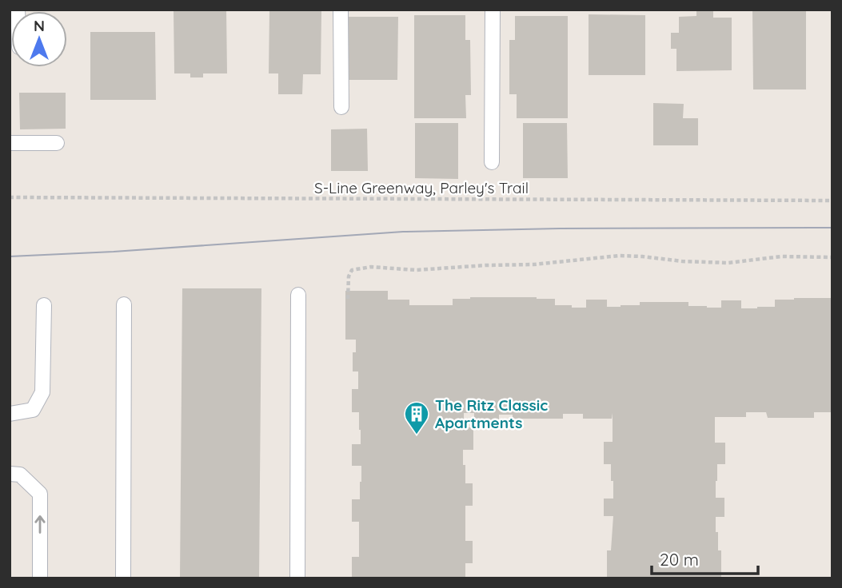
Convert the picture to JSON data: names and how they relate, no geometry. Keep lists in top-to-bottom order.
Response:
{
  "streets": {
    "path": ["S-Line Greenway, Parley's Trail"]
  },
  "places": {
    "building": ["The Ritz Classic Apartments"]
  },
  "scale_bar": "20 m",
  "north": "top"
}
